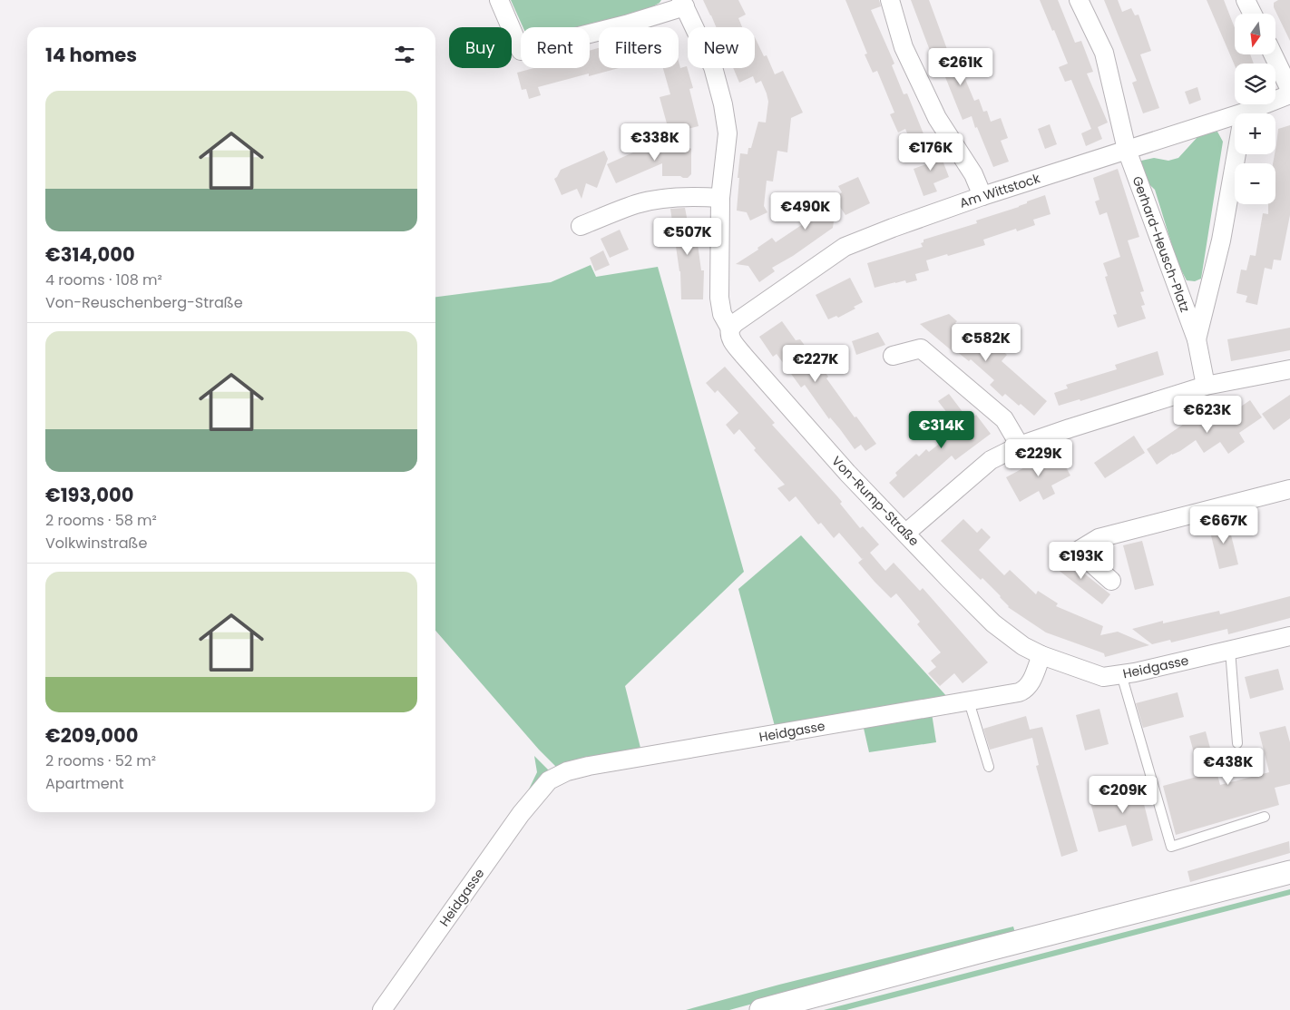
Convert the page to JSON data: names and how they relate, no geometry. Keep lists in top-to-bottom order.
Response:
{
  "streets": {
    "street": [
      "Am Wittstock",
      "Gerhard-Heusch-Platz",
      "Von-Rump-Straße",
      "Heidgasse"
    ]
  },
  "crossings": [
    ["Am Wittstock", "Gerhard-Heusch-Platz"],
    ["Am Wittstock", "Von-Rump-Straße"],
    ["Von-Rump-Straße", "Heidgasse"]
  ],
  "north": "bottom",
  "page": {
    "map_buttons": ["+", "−"],
    "chip": [
      "Buy",
      "Rent",
      "Filters",
      "New"
    ],
    "heading": "14 homes",
    "price": [
      "€261K",
      "€338K",
      "€176K",
      "€490K",
      "€507K",
      "€582K",
      "€227K",
      "€623K",
      "€314K",
      "€229K",
      "€667K",
      "€193K",
      "€438K",
      "€209K"
    ],
    "list": [
      {
        "name": "€314,000",
        "note": "4 rooms · 108 m² · Von-Reuschenberg-Straße"
      },
      {
        "name": "€193,000",
        "note": "2 rooms · 58 m² · Volkwinstraße"
      },
      {
        "name": "€209,000",
        "note": "2 rooms · 52 m² · Apartment"
      }
    ]
  }
}
